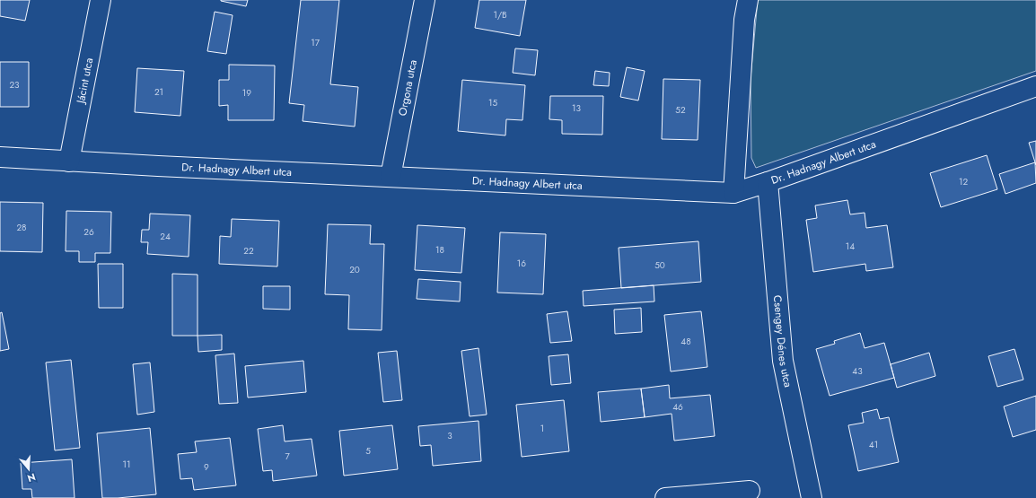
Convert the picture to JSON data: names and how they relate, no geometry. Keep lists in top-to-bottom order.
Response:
{
  "streets": {
    "street": [
      "Jácint utca",
      "Orgona utca",
      "Dr. Hadnagy Albert utca",
      "Csengey Dénes utca"
    ]
  },
  "crossings": [
    ["Jácint utca", "Dr. Hadnagy Albert utca"],
    ["Orgona utca", "Dr. Hadnagy Albert utca"],
    ["Dr. Hadnagy Albert utca", "Csengey Dénes utca"]
  ],
  "house_numbers": [
    "1/B",
    "17",
    "23",
    "21",
    "19",
    "15",
    "13",
    "52",
    "12",
    "28",
    "26",
    "24",
    "14",
    "18",
    "22",
    "16",
    "50",
    "20",
    "48",
    "43",
    "46",
    "1",
    "3",
    "41",
    "5",
    "7",
    "11",
    "9"
  ],
  "north": "bottom"
}
